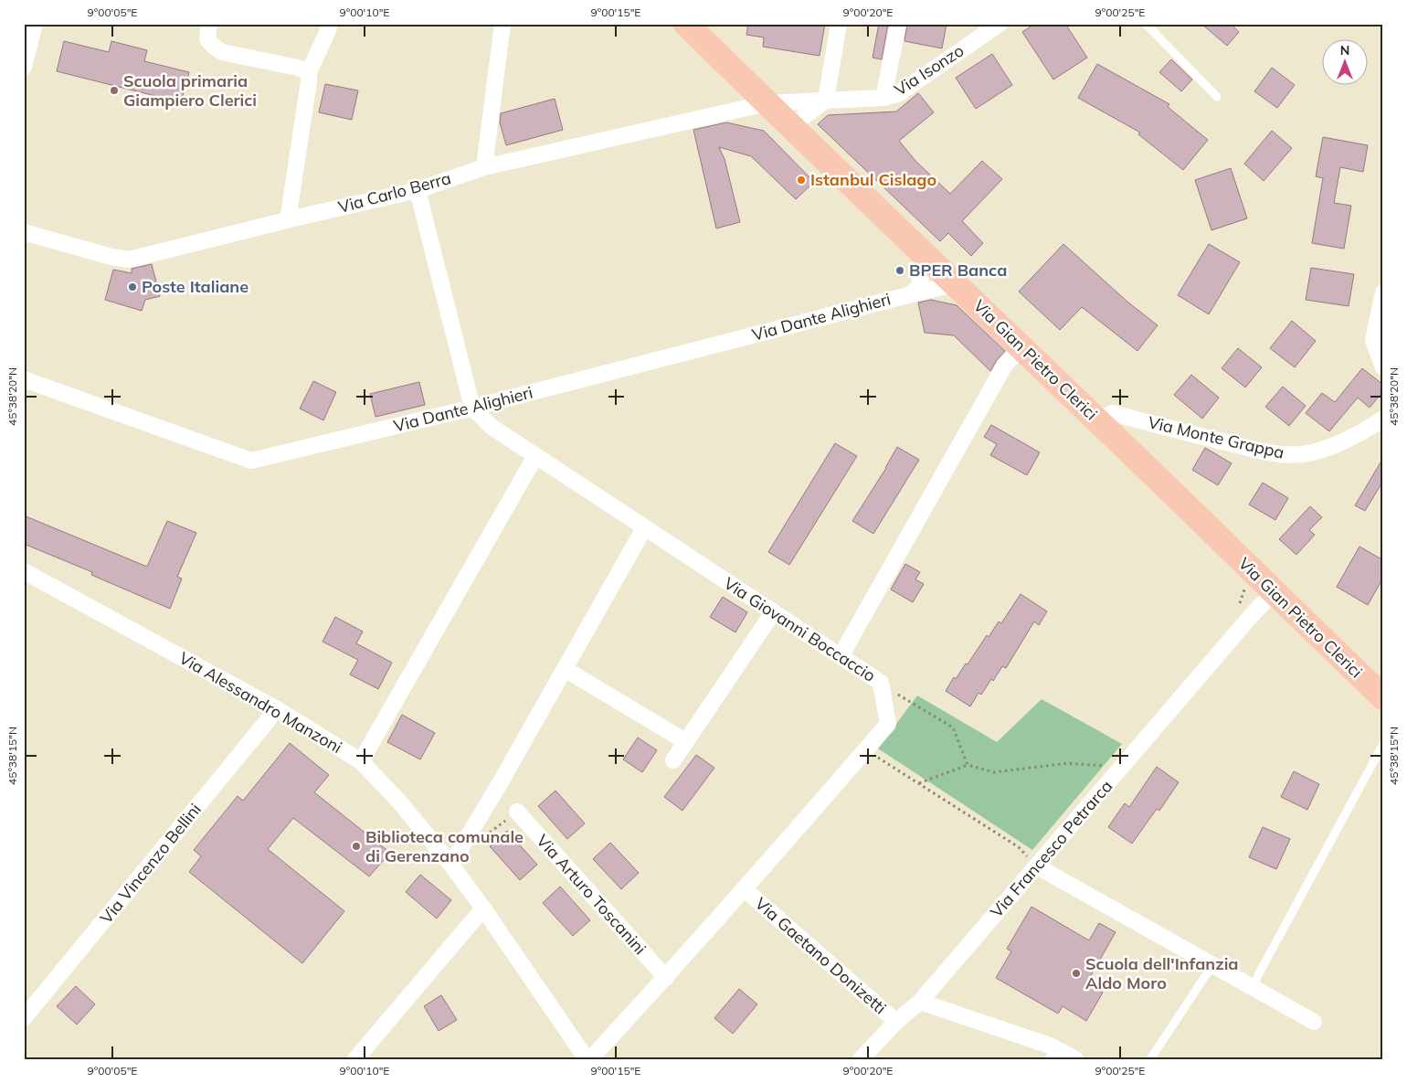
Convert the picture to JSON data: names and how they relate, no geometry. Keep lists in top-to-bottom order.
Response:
{
  "streets": {
    "main road": ["Via Gian Pietro Clerici"],
    "street": [
      "Via Isonzo",
      "Via Carlo Berra",
      "Via Dante Alighieri",
      "Via Monte Grappa",
      "Via Giovanni Boccaccio",
      "Via Alessandro Manzoni",
      "Via Francesco Petrarca",
      "Via Vincenzo Bellini",
      "Via Arturo Toscanini",
      "Via Gaetano Donizetti"
    ]
  },
  "crossings": [
    ["Via Isonzo", "Via Carlo Berra"],
    ["Via Isonzo", "Via Gian Pietro Clerici"],
    ["Via Carlo Berra", "Via Gian Pietro Clerici"],
    ["Via Dante Alighieri", "Via Gian Pietro Clerici"],
    ["Via Dante Alighieri", "Via Giovanni Boccaccio"],
    ["Via Gian Pietro Clerici", "Via Monte Grappa"],
    ["Via Gian Pietro Clerici", "Via Francesco Petrarca"],
    ["Via Giovanni Boccaccio", "Via Alessandro Manzoni"],
    ["Via Giovanni Boccaccio", "Via Arturo Toscanini"],
    ["Via Giovanni Boccaccio", "Via Gaetano Donizetti"],
    ["Via Alessandro Manzoni", "Via Vincenzo Bellini"],
    ["Via Francesco Petrarca", "Via Gaetano Donizetti"]
  ],
  "places": [
    "Scuola primaria Giampiero Clerici",
    "Istanbul Cislago",
    "BPER Banca",
    "Poste Italiane",
    "Biblioteca comunale di Gerenzano",
    "Scuola dell'Infanzia Aldo Moro"
  ],
  "north": "top",
  "coordinates": [
    "9°00'05\"E",
    "9°00'10\"E",
    "9°00'15\"E",
    "9°00'20\"E",
    "9°00'25\"E",
    "45°38'20\"N",
    "45°38'15\"N"
  ]
}
